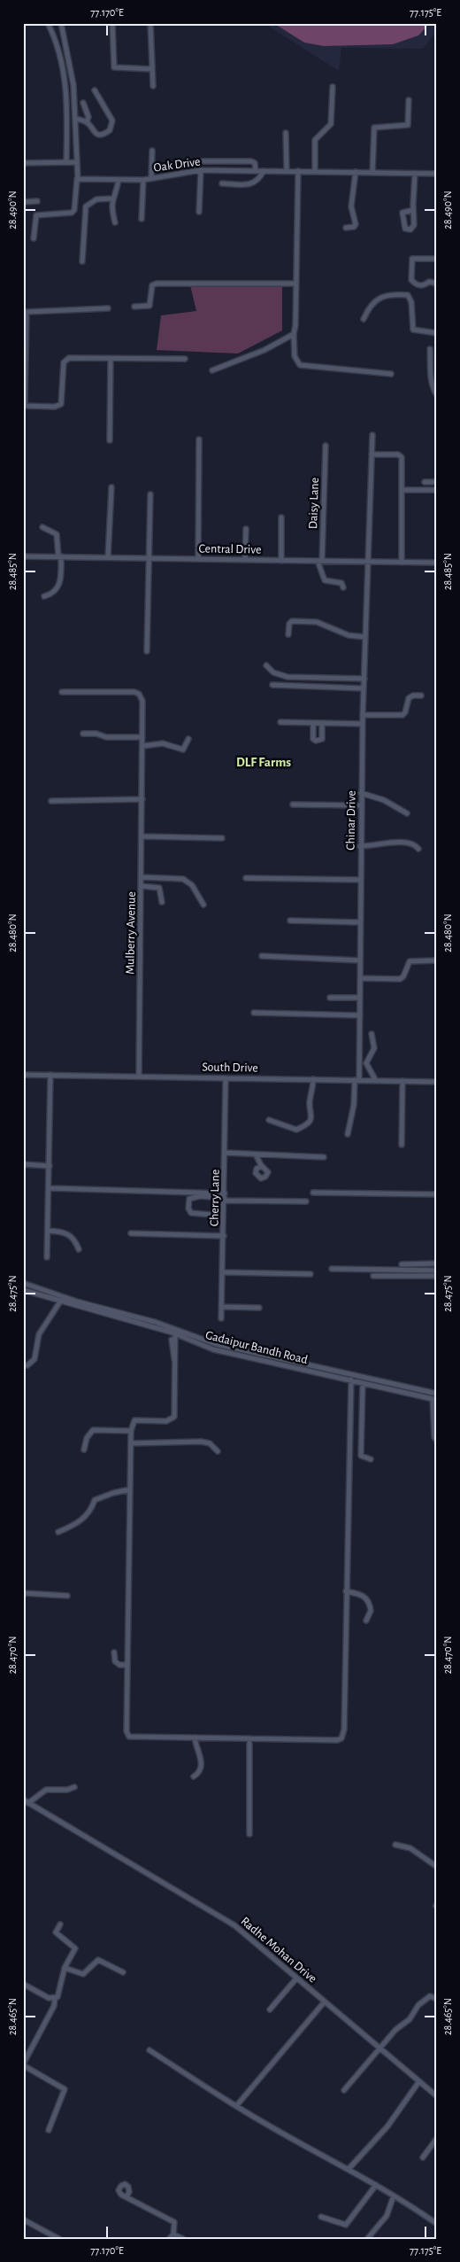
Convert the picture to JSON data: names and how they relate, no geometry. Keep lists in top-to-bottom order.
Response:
{
  "streets": {
    "street": [
      "Oak Drive",
      "Daisy Lane",
      "Central Drive",
      "Chinar Drive",
      "Mulberry Avenue",
      "South Drive",
      "Cherry Lane",
      "Gadaipur Bandh Road",
      "Radhe Mohan Drive"
    ]
  },
  "crossings": [
    ["Daisy Lane", "Central Drive"],
    ["Central Drive", "Chinar Drive"],
    ["Chinar Drive", "South Drive"],
    ["Mulberry Avenue", "South Drive"],
    ["South Drive", "Cherry Lane"]
  ],
  "districts": ["DLF Farms"],
  "coordinates": [
    "77.170°E",
    "77.175°E",
    "28.490°N",
    "28.485°N",
    "28.480°N",
    "28.475°N",
    "28.470°N",
    "28.465°N"
  ]
}
